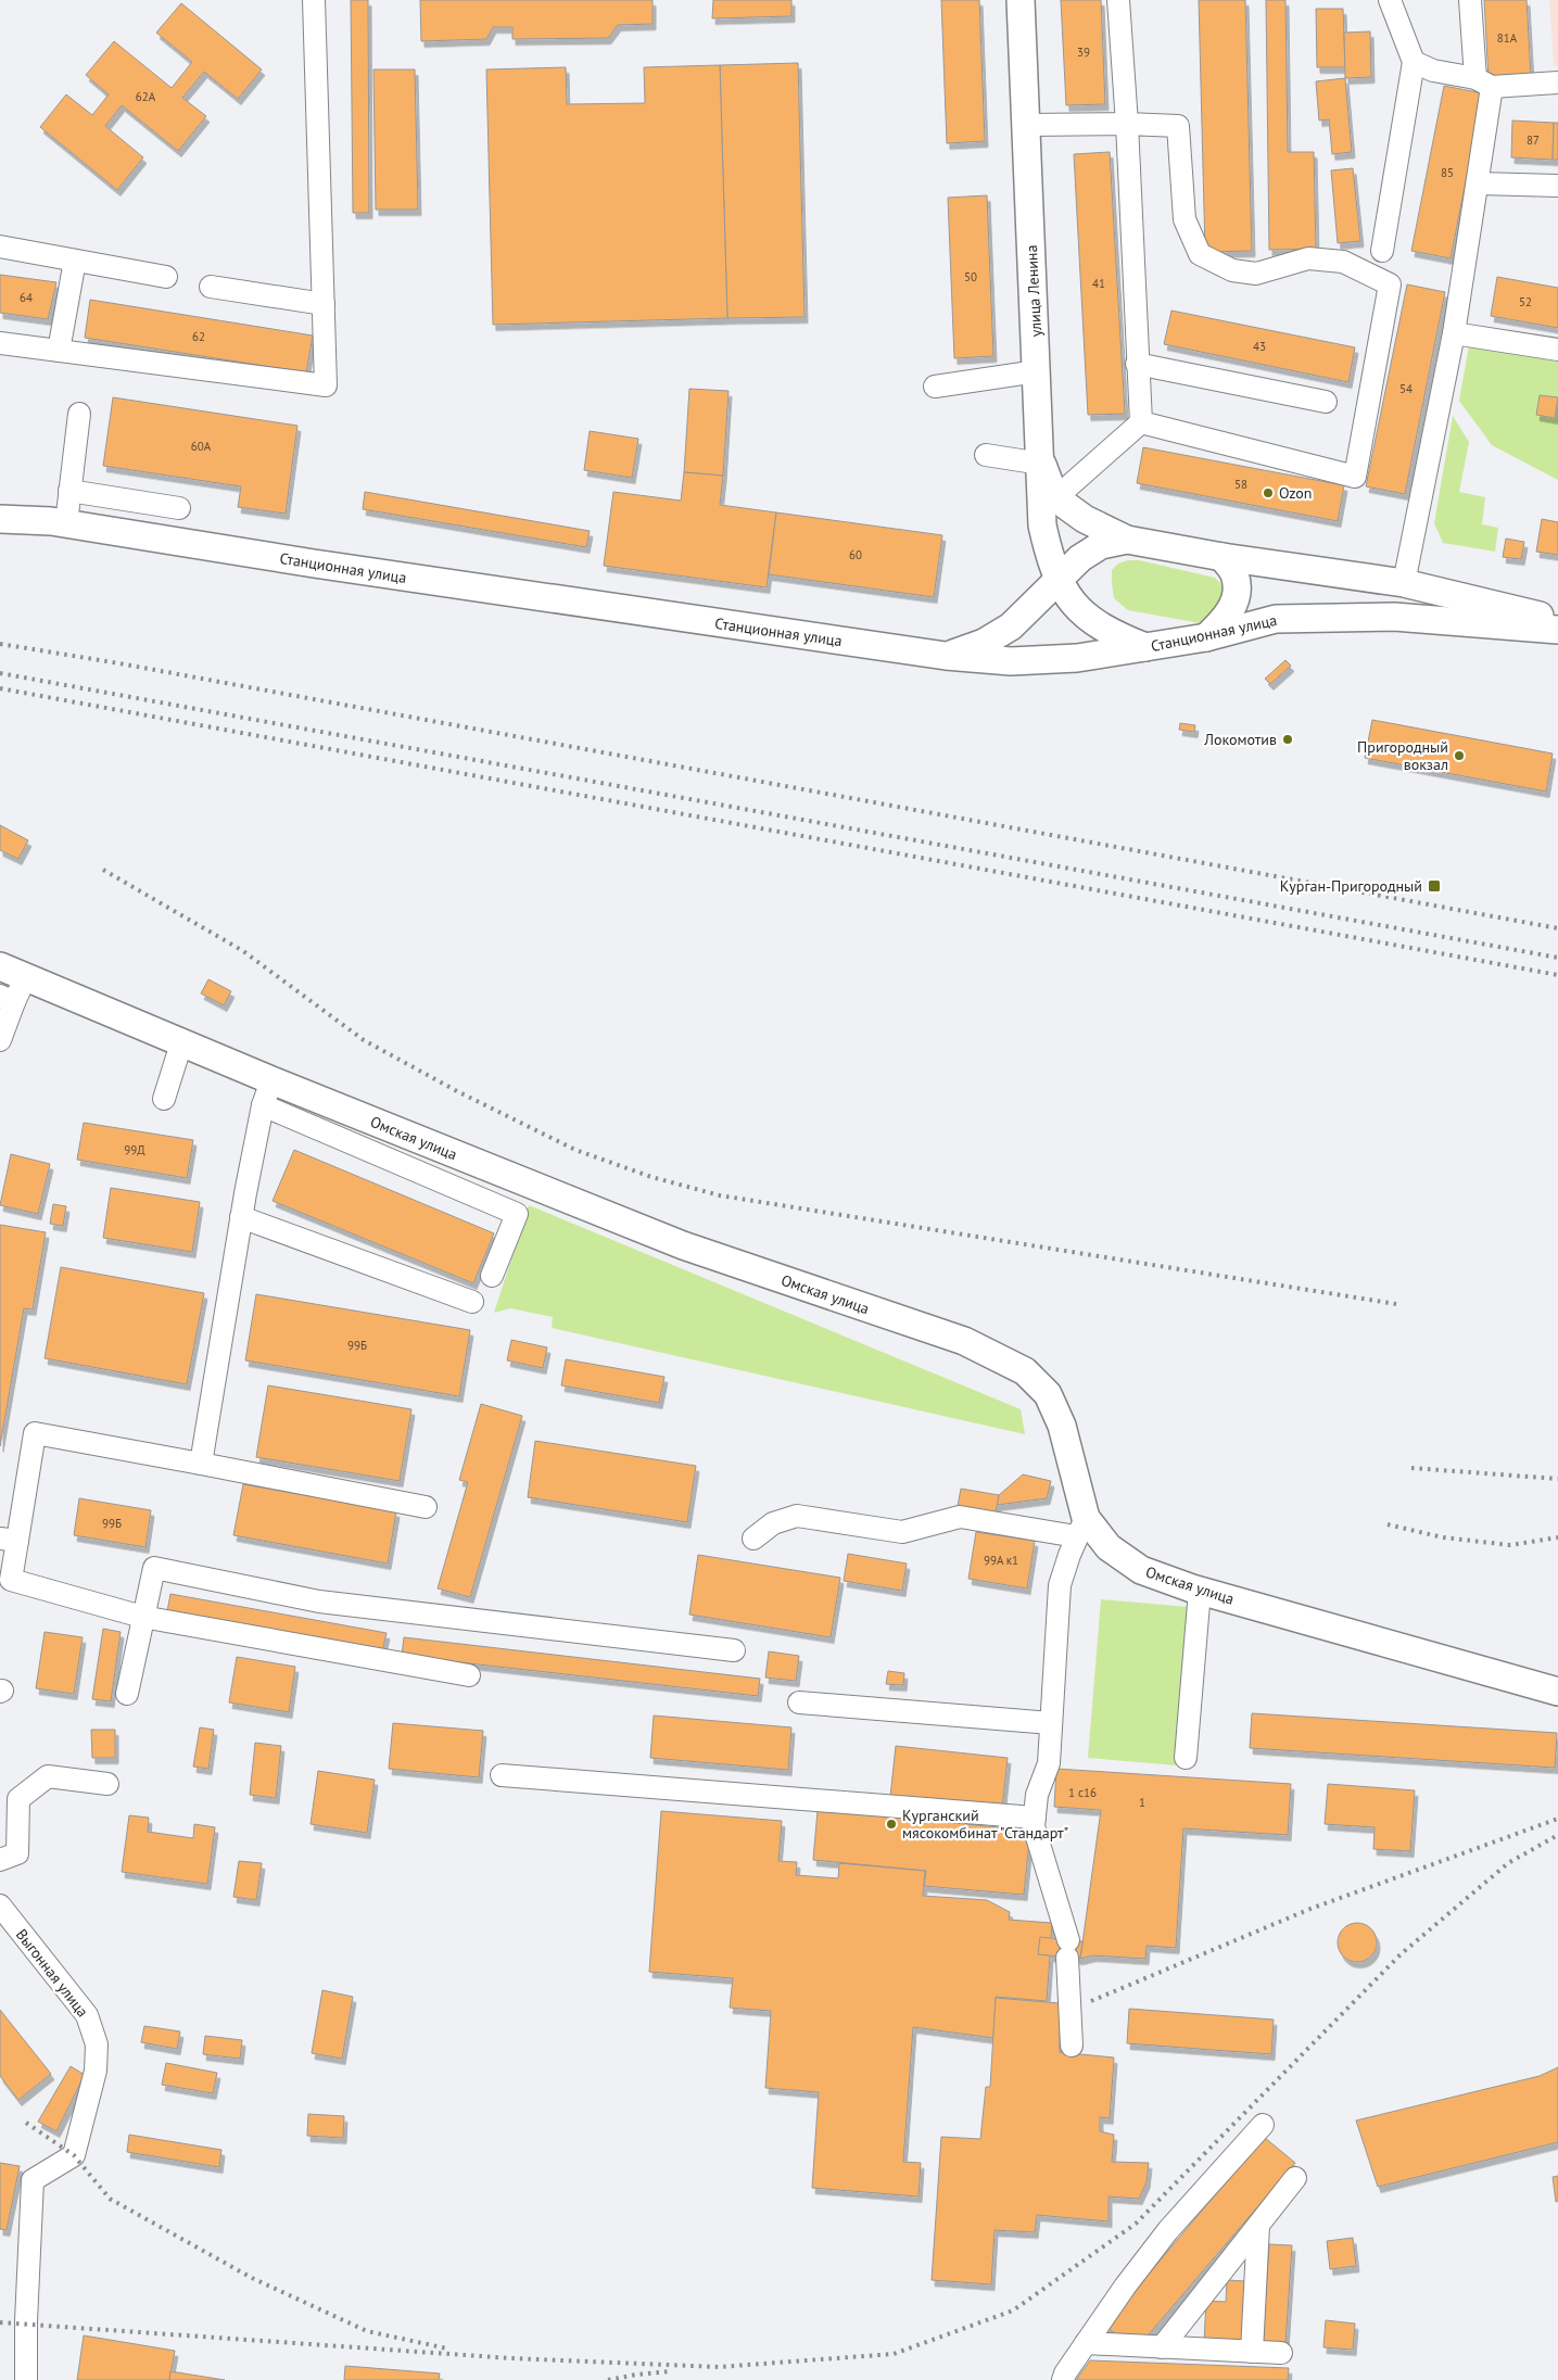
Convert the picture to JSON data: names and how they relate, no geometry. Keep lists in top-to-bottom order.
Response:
{
  "streets": {
    "main road": ["улица Ленина", "Станционная улица", "Омская улица"],
    "street": ["Выгонная улица"]
  },
  "crossings": [
    ["улица Ленина", "Станционная улица"]
  ],
  "places": {
    "other": [
      "Ozon",
      "Локомотив",
      "Пригородный вокзал",
      "Курганский мясокомбинат \"Стандарт\""
    ],
    "transit": ["Курган-Пригородный"]
  },
  "house_numbers": [
    "81А",
    "39",
    "62А",
    "87",
    "85",
    "50",
    "41",
    "64",
    "52",
    "62",
    "43",
    "54",
    "60А",
    "58",
    "60",
    "99Д",
    "99Б",
    "99Б",
    "99А к1",
    "1 с16",
    "1"
  ]
}
